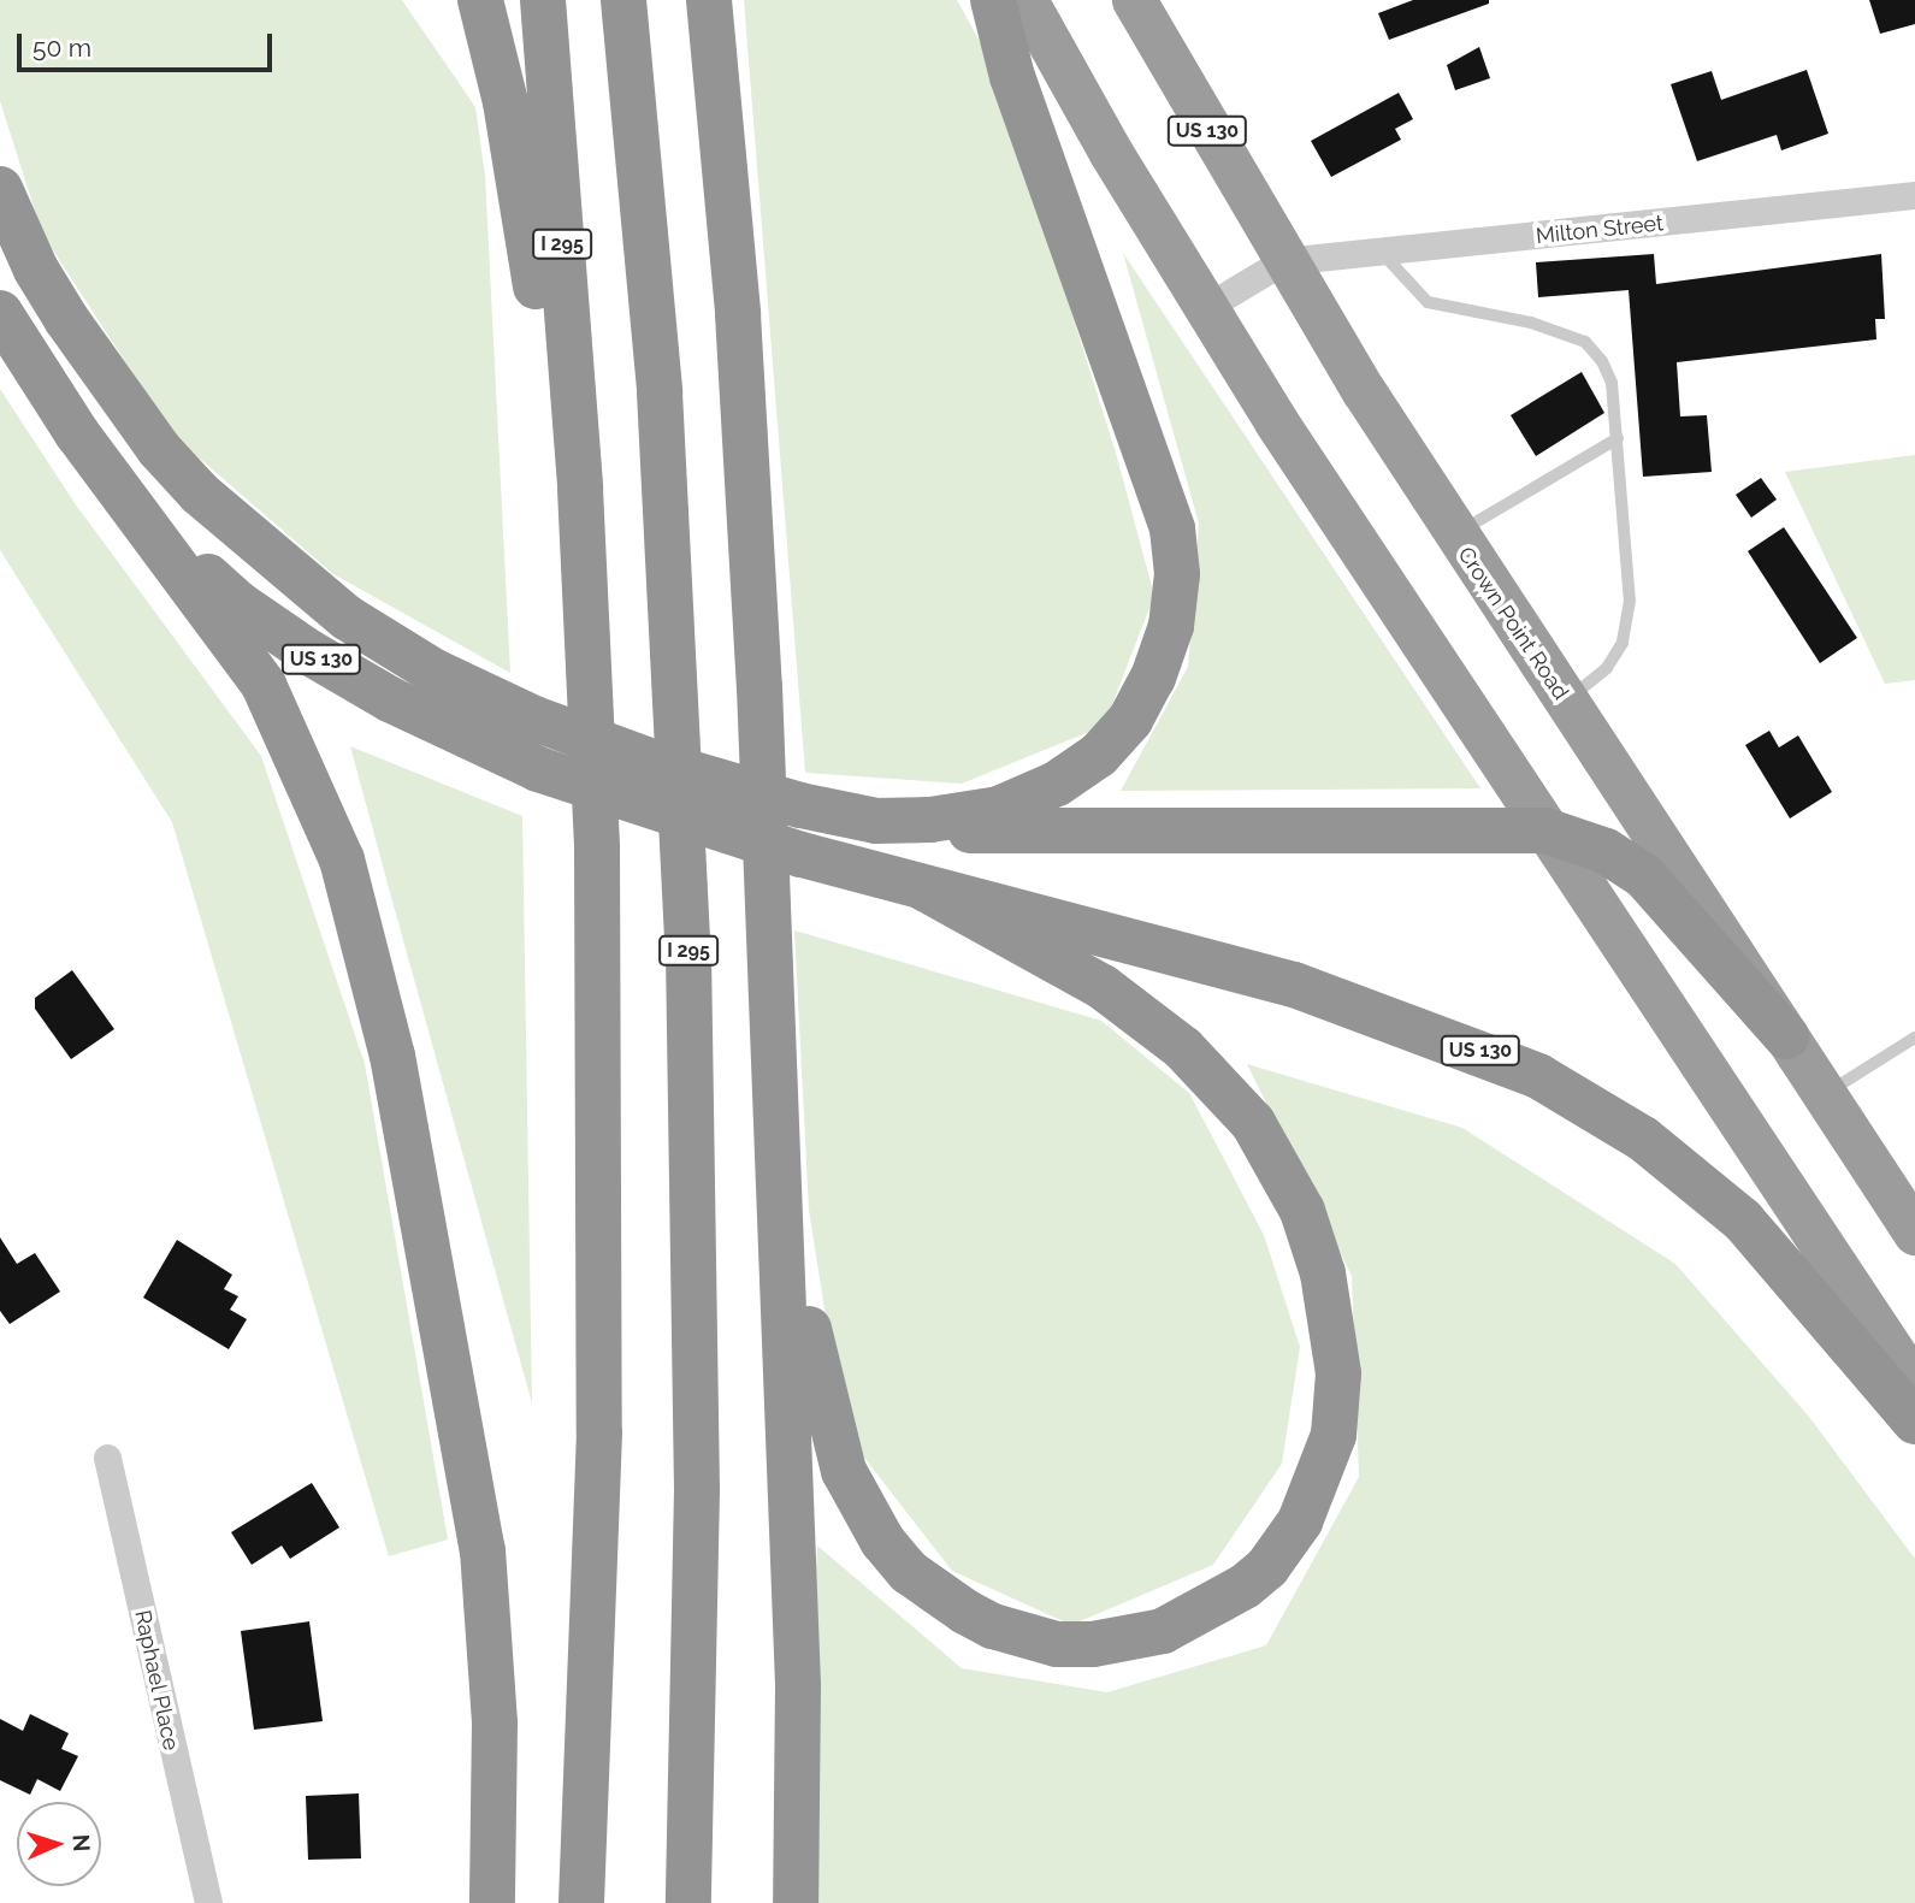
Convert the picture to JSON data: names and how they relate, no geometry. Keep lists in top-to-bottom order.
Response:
{
  "streets": {
    "highway": ["US 130", "I 295", "Crown Point Road"],
    "street": ["Milton Street", "Raphael Place"]
  },
  "crossings": [
    ["Milton Street", "Crown Point Road"]
  ],
  "scale_bar": "50 m",
  "north": "right"
}
